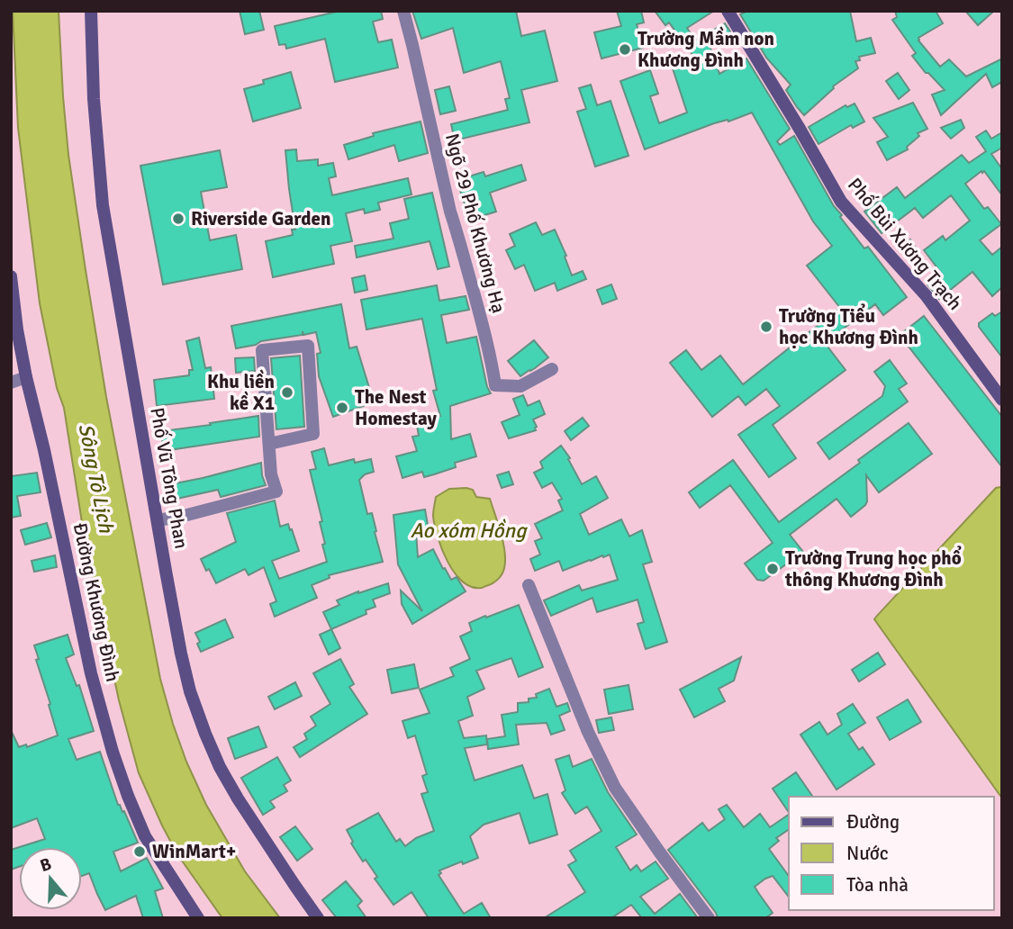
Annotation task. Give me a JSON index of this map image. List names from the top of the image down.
{
  "streets": {
    "main road": ["Phố Bùi Xương Trạch", "Phố Vũ Tông Phan", "Đường Khương Đình"],
    "street": ["Ngõ 29 Phố Khương Hạ"]
  },
  "water": ["Sông Tô Lịch", "Ao xóm Hồng"],
  "places": [
    "Trường Mầm non Khương Đình",
    "Riverside Garden",
    "Trường Tiểu học Khương Đình",
    "Khu liền kề X1",
    "The Nest Homestay",
    "Trường Trung học phổ thông Khương Đình",
    "WinMart+"
  ],
  "legend": ["Đường", "Nước", "Tòa nhà"],
  "north": "top"
}
